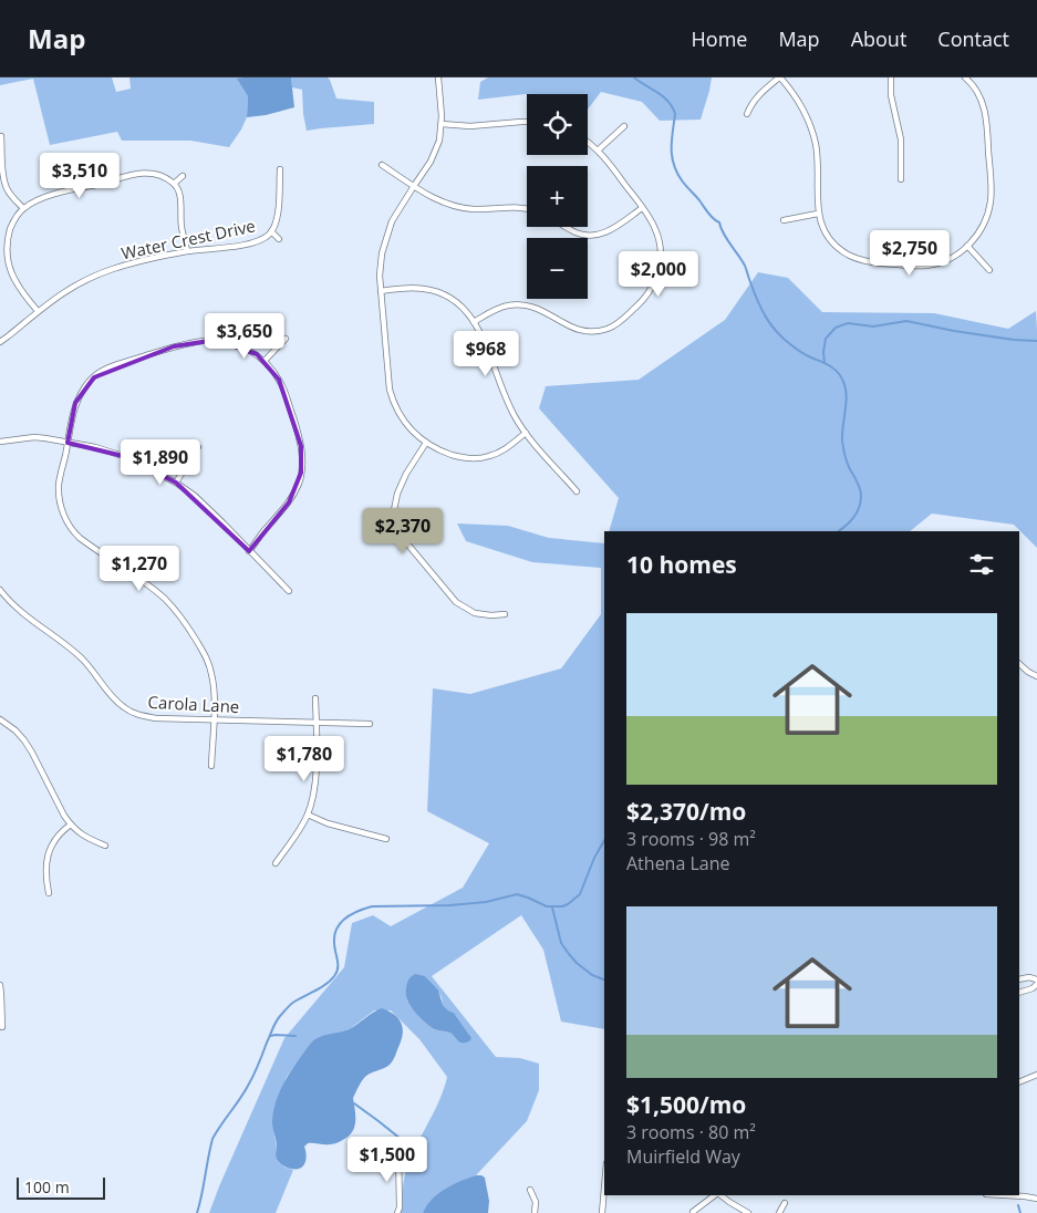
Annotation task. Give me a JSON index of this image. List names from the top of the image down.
{
  "streets": {
    "street": ["Water Crest Drive", "Carola Lane"]
  },
  "scale_bar": "100 m",
  "page": {
    "header": "Map",
    "nav": [
      "Home",
      "Map",
      "About",
      "Contact"
    ],
    "map_buttons": ["+", "−"],
    "price": [
      "$3,510",
      "$2,750",
      "$2,000",
      "$3,650",
      "$968",
      "$1,890",
      "$2,370",
      "$1,270",
      "$1,780",
      "$1,500"
    ],
    "heading": "10 homes",
    "list": [
      {
        "name": "$2,370/mo",
        "note": "3 rooms · 98 m² · Athena Lane"
      },
      {
        "name": "$1,500/mo",
        "note": "3 rooms · 80 m² · Muirfield Way"
      }
    ],
    "scale": "100 m"
  }
}
